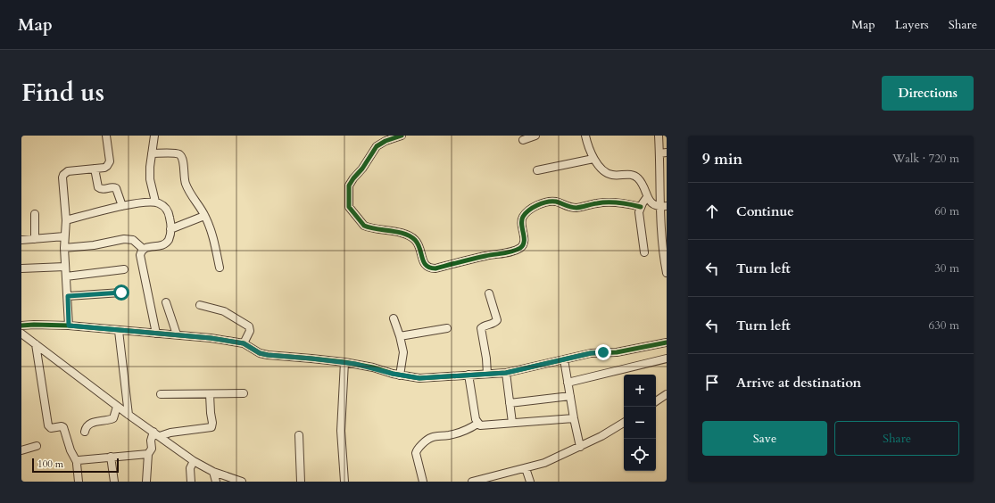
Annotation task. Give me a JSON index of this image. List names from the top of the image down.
{
  "scale_bar": "100 m",
  "page": {
    "header": "Map",
    "nav": ["Map", "Layers", "Share"],
    "title": "Find us",
    "buttons": [
      "Directions",
      ["Save", "Share"]
    ],
    "heading": ["9 min", "Walk · 720 m"],
    "list": [
      ["Continue", "60 m"],
      ["Turn left", "30 m"],
      ["Turn left", "630 m"],
      "Arrive at destination"
    ],
    "map_buttons": ["+", "−"],
    "scale": "100 m"
  }
}
